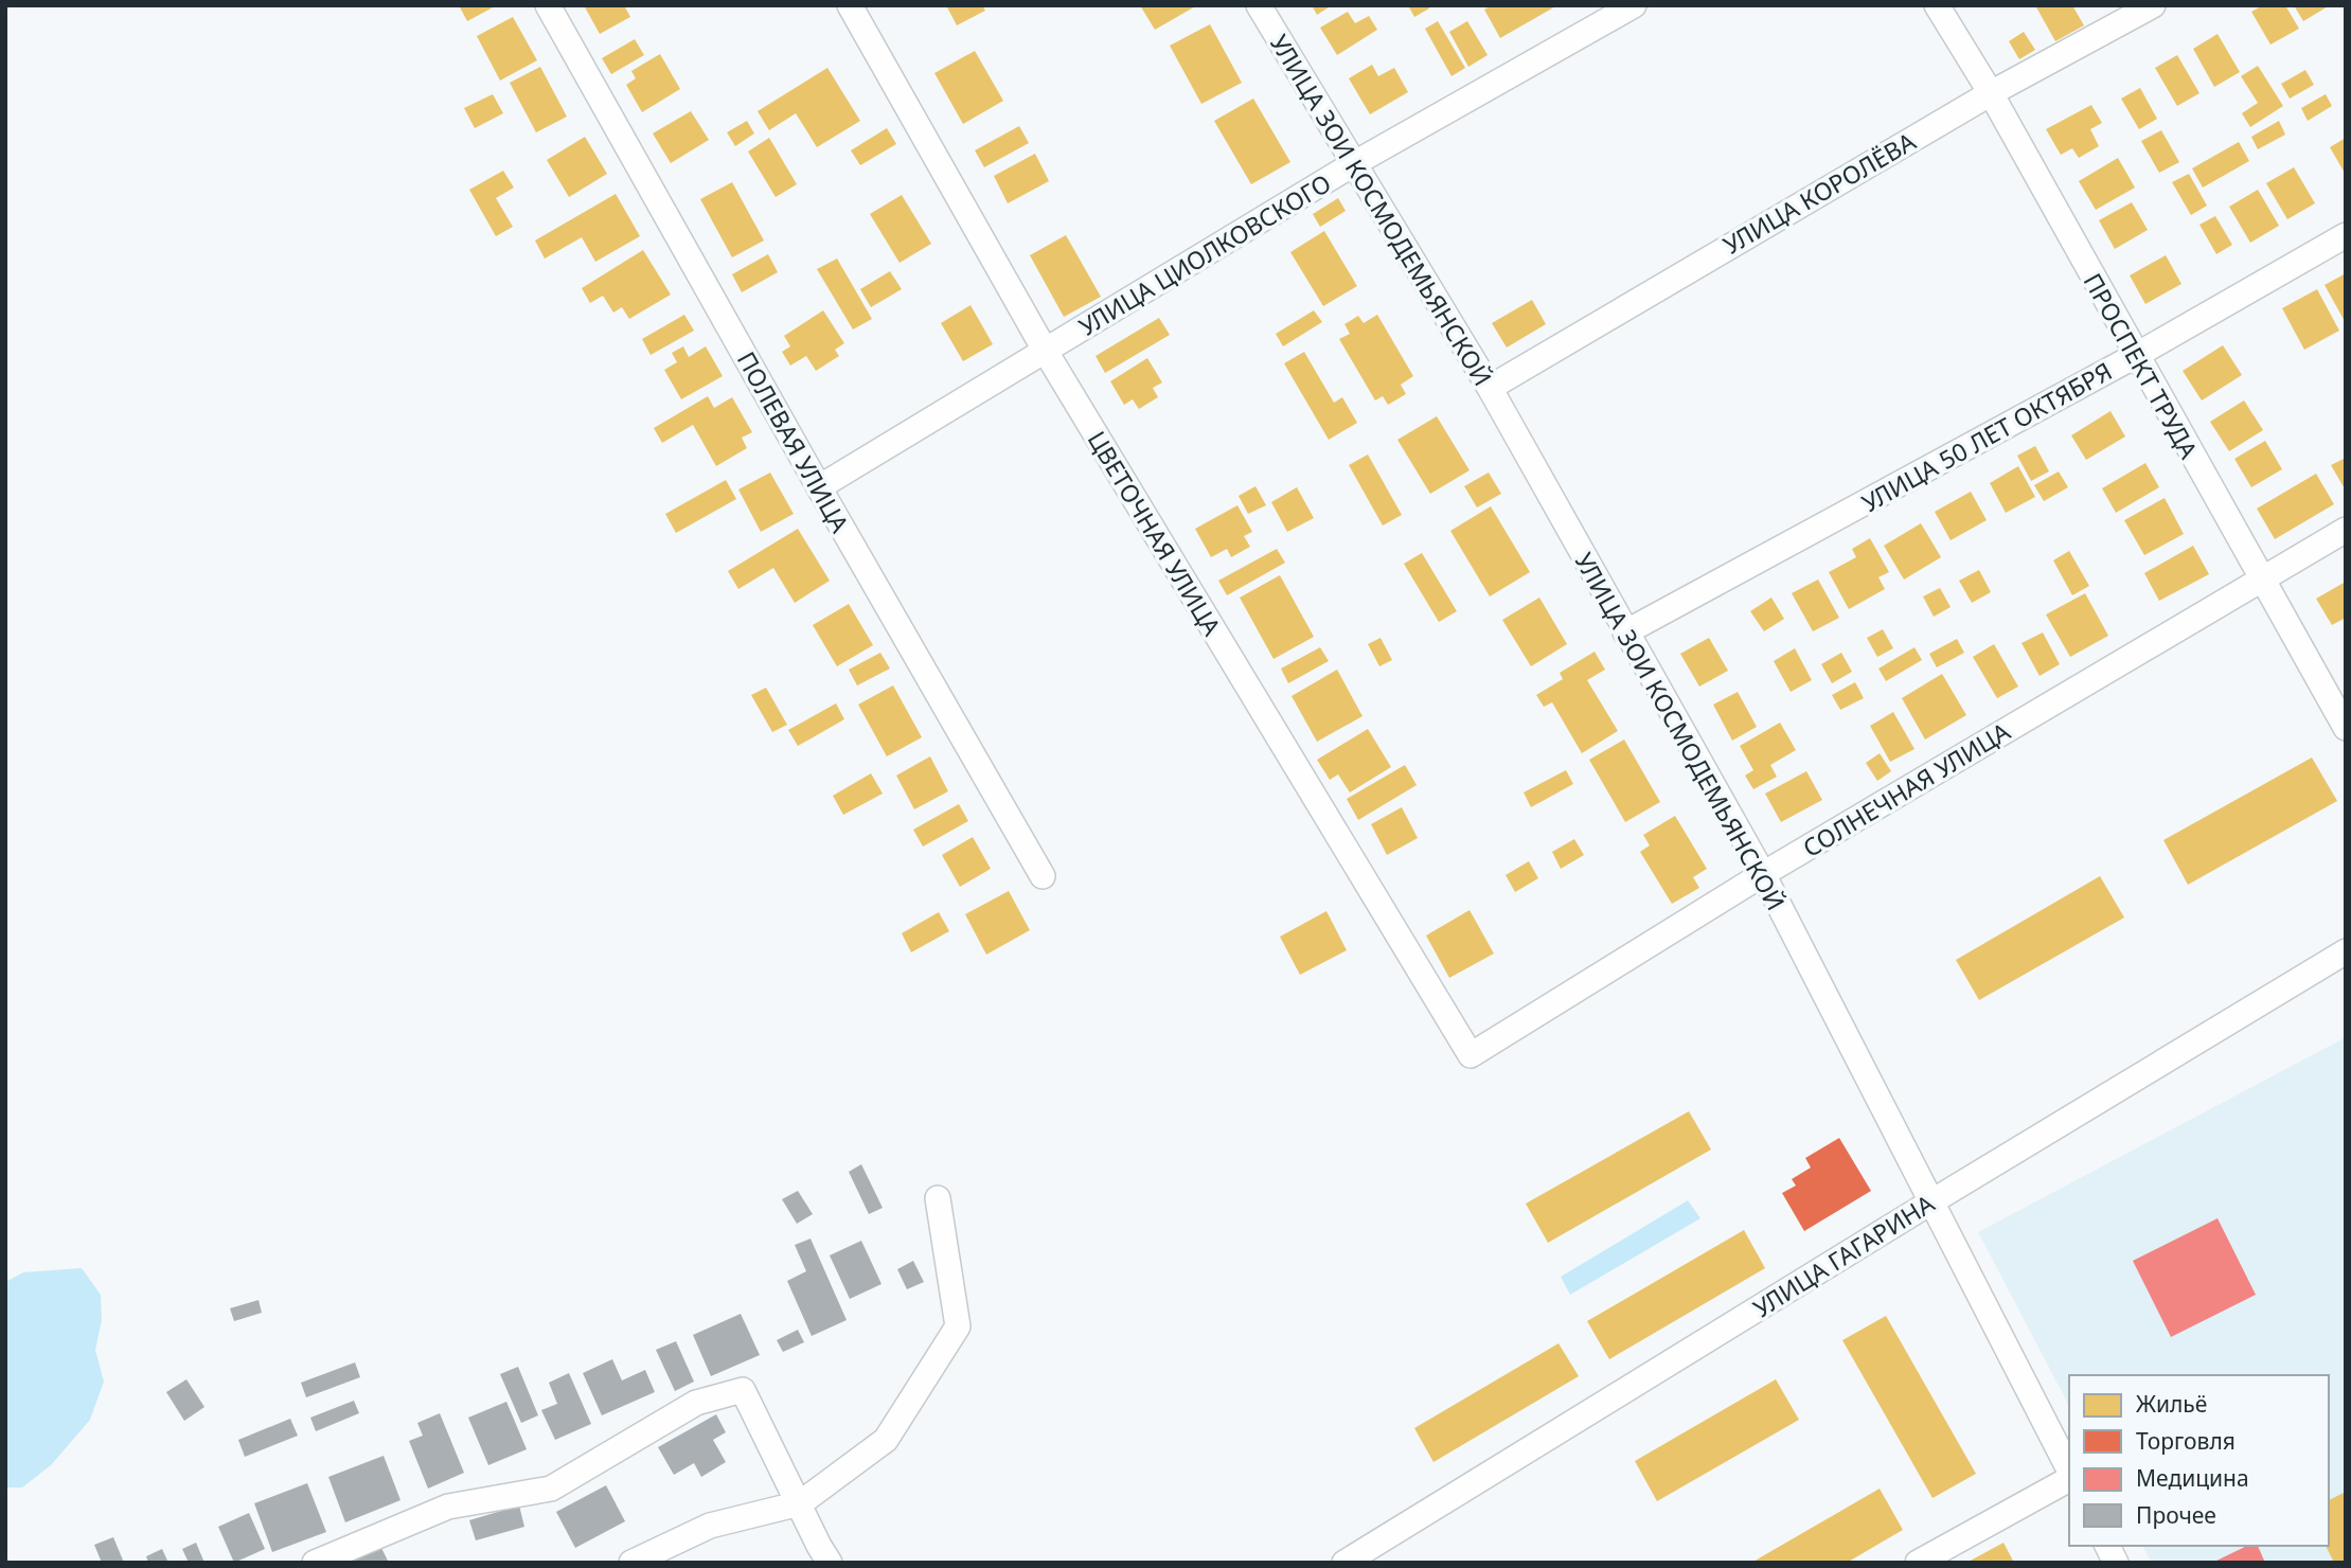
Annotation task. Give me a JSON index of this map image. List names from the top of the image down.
{
  "streets": {
    "street": [
      "УЛИЦА КОРОЛЁВА",
      "УЛИЦА ЗОИ КОСМОДЕМЬЯНСКОЙ",
      "УЛИЦА ЦИОЛКОВСКОГО",
      "ПРОСПЕКТ ТРУДА",
      "УЛИЦА 50 ЛЕТ ОКТЯБРЯ",
      "ПОЛЕВАЯ УЛИЦА",
      "ЦВЕТОЧНАЯ УЛИЦА",
      "СОЛНЕЧНАЯ УЛИЦА",
      "УЛИЦА ГАГАРИНА"
    ]
  },
  "crossings": [
    ["УЛИЦА КОРОЛЁВА", "УЛИЦА ЗОИ КОСМОДЕМЬЯНСКОЙ"],
    ["УЛИЦА КОРОЛЁВА", "ПРОСПЕКТ ТРУДА"],
    ["УЛИЦА ЗОИ КОСМОДЕМЬЯНСКОЙ", "УЛИЦА ЦИОЛКОВСКОГО"],
    ["УЛИЦА ЗОИ КОСМОДЕМЬЯНСКОЙ", "УЛИЦА 50 ЛЕТ ОКТЯБРЯ"],
    ["УЛИЦА ЗОИ КОСМОДЕМЬЯНСКОЙ", "СОЛНЕЧНАЯ УЛИЦА"],
    ["УЛИЦА ЗОИ КОСМОДЕМЬЯНСКОЙ", "УЛИЦА ГАГАРИНА"],
    ["УЛИЦА ЦИОЛКОВСКОГО", "ПОЛЕВАЯ УЛИЦА"],
    ["УЛИЦА ЦИОЛКОВСКОГО", "ЦВЕТОЧНАЯ УЛИЦА"],
    ["ПРОСПЕКТ ТРУДА", "УЛИЦА 50 ЛЕТ ОКТЯБРЯ"],
    ["ПРОСПЕКТ ТРУДА", "СОЛНЕЧНАЯ УЛИЦА"],
    ["ЦВЕТОЧНАЯ УЛИЦА", "СОЛНЕЧНАЯ УЛИЦА"]
  ],
  "legend": [
    "Жильё",
    "Торговля",
    "Медицина",
    "Прочее"
  ]
}
